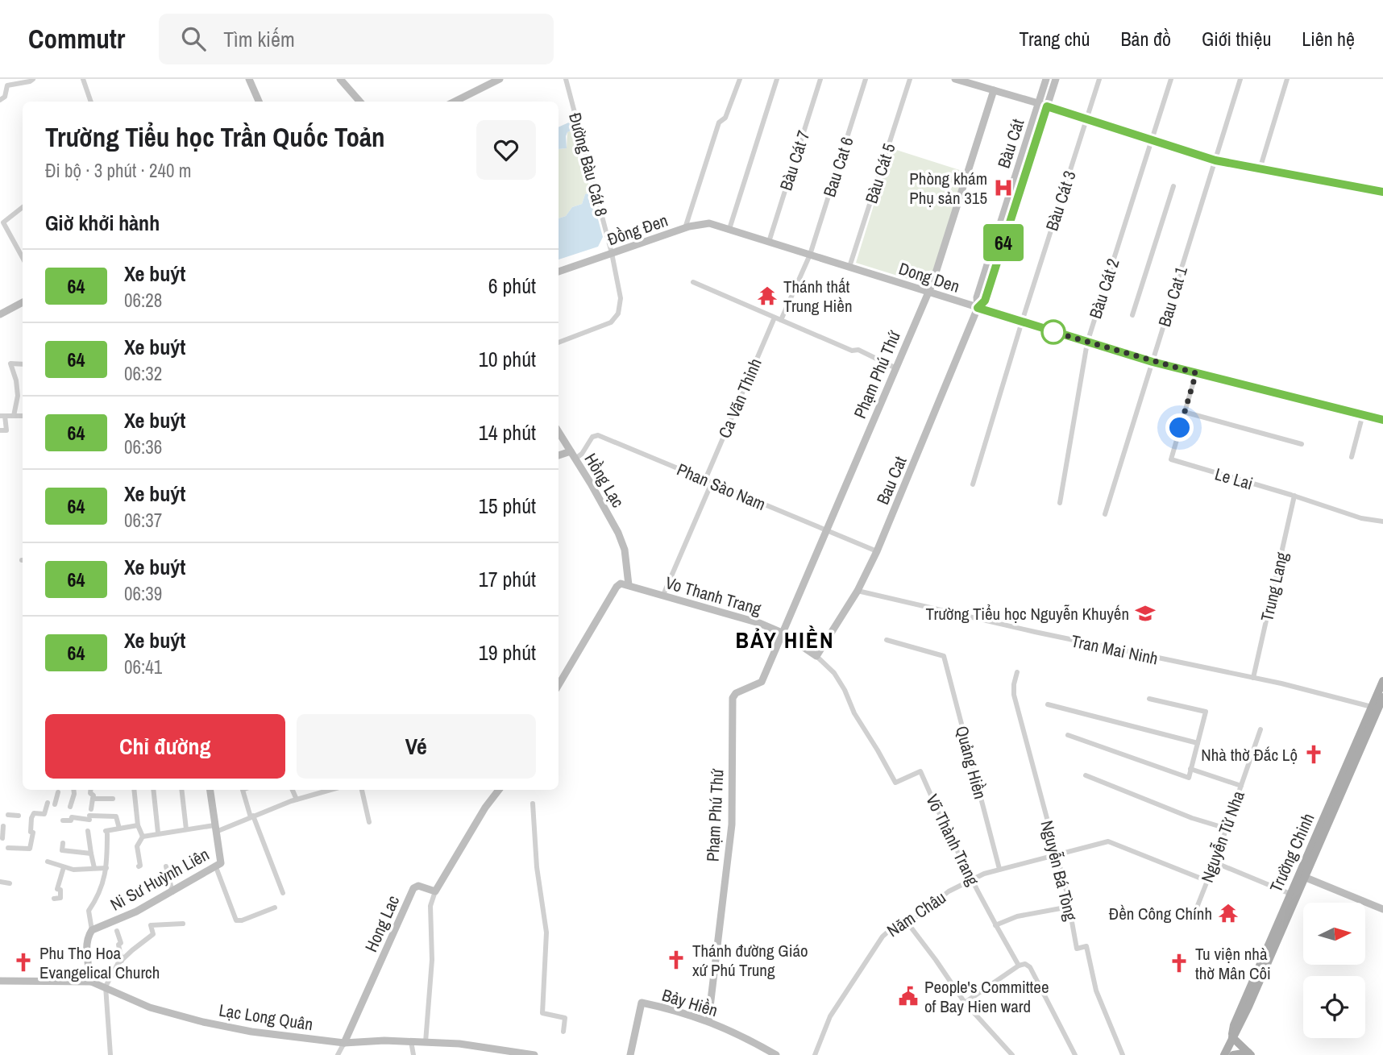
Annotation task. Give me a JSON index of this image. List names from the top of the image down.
{
  "streets": {
    "main road": ["Trường Chinh"],
    "street": [
      "Bàu Cát",
      "Bàu Cát 7",
      "Đường Bàu Cát 8",
      "Bau Cat 6",
      "Bàu Cát 5",
      "Bàu Cát 3",
      "Đồng Đen",
      "Dong Den",
      "Bàu Cát 2",
      "Bau Cat 1",
      "Phạm Phú Thứ",
      "Ca Văn Thỉnh",
      "Le Lai",
      "Hồng Lạc",
      "Bau Cat",
      "Phan Sào Nam",
      "Trung Lang",
      "Vo Thanh Trang",
      "Tran Mai Ninh",
      "Quảng Hiền",
      "Nguyễn Tử Nha",
      "Võ Thành Trang",
      "Nguyễn Bá Tòng",
      "Ni Sư Huỳnh Liên",
      "Năm Châu",
      "Hong Lac",
      "Bảy Hiền",
      "Lạc Long Quân"
    ]
  },
  "crossings": [
    ["Bàu Cát", "Dong Den"],
    ["Bàu Cát", "Bau Cat"],
    ["Bàu Cát 7", "Dong Den"],
    ["Đường Bàu Cát 8", "Đồng Đen"],
    ["Bau Cat 6", "Dong Den"],
    ["Bàu Cát 5", "Dong Den"],
    ["Bàu Cát 3", "Dong Den"],
    ["Đồng Đen", "Dong Den"],
    ["Dong Den", "Bàu Cát 2"],
    ["Dong Den", "Bau Cat 1"],
    ["Dong Den", "Phạm Phú Thứ"],
    ["Dong Den", "Le Lai"],
    ["Dong Den", "Bau Cat"],
    ["Phạm Phú Thứ", "Phan Sào Nam"],
    ["Phạm Phú Thứ", "Vo Thanh Trang"],
    ["Phạm Phú Thứ", "Bảy Hiền"],
    ["Ca Văn Thỉnh", "Phan Sào Nam"],
    ["Le Lai", "Trung Lang"],
    ["Hồng Lạc", "Phan Sào Nam"],
    ["Bau Cat", "Phan Sào Nam"],
    ["Bau Cat", "Vo Thanh Trang"],
    ["Bau Cat", "Tran Mai Ninh"],
    ["Bau Cat", "Võ Thành Trang"],
    ["Trung Lang", "Tran Mai Ninh"],
    ["Vo Thanh Trang", "Võ Thành Trang"],
    ["Tran Mai Ninh", "Trường Chinh"],
    ["Quảng Hiền", "Năm Châu"],
    ["Nguyễn Tử Nha", "Năm Châu"],
    ["Võ Thành Trang", "Năm Châu"],
    ["Nguyễn Bá Tòng", "Năm Châu"],
    ["Hong Lac", "Lạc Long Quân"]
  ],
  "districts": ["BẢY HIỀN"],
  "places": {
    "hospital": ["Phòng khám Phụ sản 315"],
    "temple": ["Thánh thất Trung Hiền", "Đền Công Chính"],
    "school or university": ["Trường Tiểu học Nguyễn Khuyến"],
    "church": [
      "Nhà thờ Đắc Lộ",
      "Thánh đường Giáo xứ Phú Trung",
      "Phu Tho Hoa Evangelical Church",
      "Tu viện nhà thờ Mân Côi"
    ],
    "public building": ["People's Committee of Bay Hien ward"]
  },
  "lines": ["bus line 64"],
  "north": "right",
  "page": {
    "header": "Commutr",
    "search": "Tìm kiếm",
    "nav": [
      "Trang chủ",
      "Bản đồ",
      "Giới thiệu",
      "Liên hệ"
    ],
    "on_map": "64",
    "heading": [
      ["Trường Tiểu học Trần Quốc Toản", "Đi bộ · 3 phút · 240 m"],
      "Giờ khởi hành"
    ],
    "list": [
      {
        "mark": "64",
        "name": "Xe buýt",
        "note": "06:28",
        "value": "6 phút"
      },
      {
        "mark": "64",
        "name": "Xe buýt",
        "note": "06:32",
        "value": "10 phút"
      },
      {
        "mark": "64",
        "name": "Xe buýt",
        "note": "06:36",
        "value": "14 phút"
      },
      {
        "mark": "64",
        "name": "Xe buýt",
        "note": "06:37",
        "value": "15 phút"
      },
      {
        "mark": "64",
        "name": "Xe buýt",
        "note": "06:39",
        "value": "17 phút"
      },
      {
        "mark": "64",
        "name": "Xe buýt",
        "note": "06:41",
        "value": "19 phút"
      }
    ],
    "buttons": ["Chỉ đường", "Vé"]
  }
}
